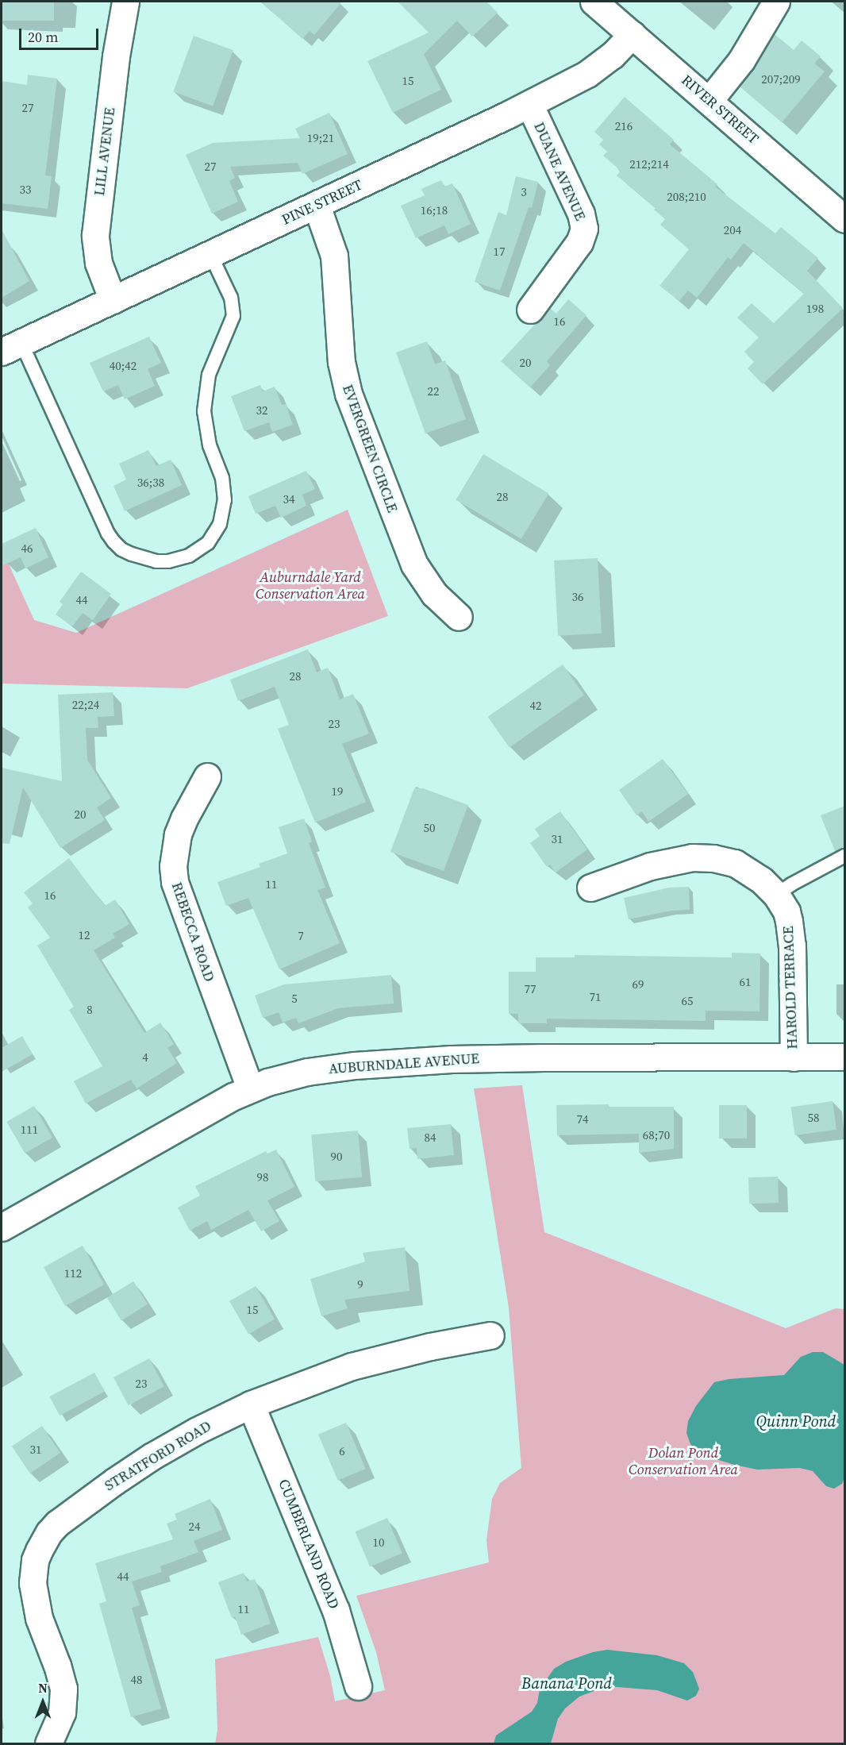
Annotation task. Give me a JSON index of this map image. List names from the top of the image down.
{
  "streets": {
    "street": [
      "RIVER STREET",
      "LILL AVENUE",
      "DUANE AVENUE",
      "PINE STREET",
      "EVERGREEN CIRCLE",
      "REBECCA ROAD",
      "HAROLD TERRACE",
      "AUBURNDALE AVENUE",
      "STRATFORD ROAD",
      "CUMBERLAND ROAD"
    ]
  },
  "crossings": [
    ["RIVER STREET", "PINE STREET"],
    ["LILL AVENUE", "PINE STREET"],
    ["DUANE AVENUE", "PINE STREET"],
    ["PINE STREET", "EVERGREEN CIRCLE"],
    ["REBECCA ROAD", "AUBURNDALE AVENUE"],
    ["HAROLD TERRACE", "AUBURNDALE AVENUE"],
    ["STRATFORD ROAD", "CUMBERLAND ROAD"]
  ],
  "water": ["Quinn Pond", "Banana Pond"],
  "parks": ["Auburndale Yard Conservation Area", "Dolan Pond Conservation Area"],
  "house_numbers": [
    "207;209",
    "15",
    "27",
    "216",
    "19;21",
    "212;214",
    "27",
    "33",
    "3",
    "208;210",
    "16;18",
    "204",
    "17",
    "198",
    "16",
    "20",
    "40;42",
    "22",
    "32",
    "36;38",
    "28",
    "34",
    "46",
    "36",
    "44",
    "28",
    "22;24",
    "42",
    "23",
    "19",
    "20",
    "50",
    "31",
    "11",
    "16",
    "12",
    "7",
    "61",
    "69",
    "77",
    "71",
    "5",
    "65",
    "8",
    "4",
    "58",
    "74",
    "111",
    "68;70",
    "84",
    "90",
    "98",
    "112",
    "9",
    "15",
    "23",
    "31",
    "6",
    "24",
    "10",
    "44",
    "11",
    "48"
  ],
  "scale_bar": "20 m",
  "north": "top"
}
